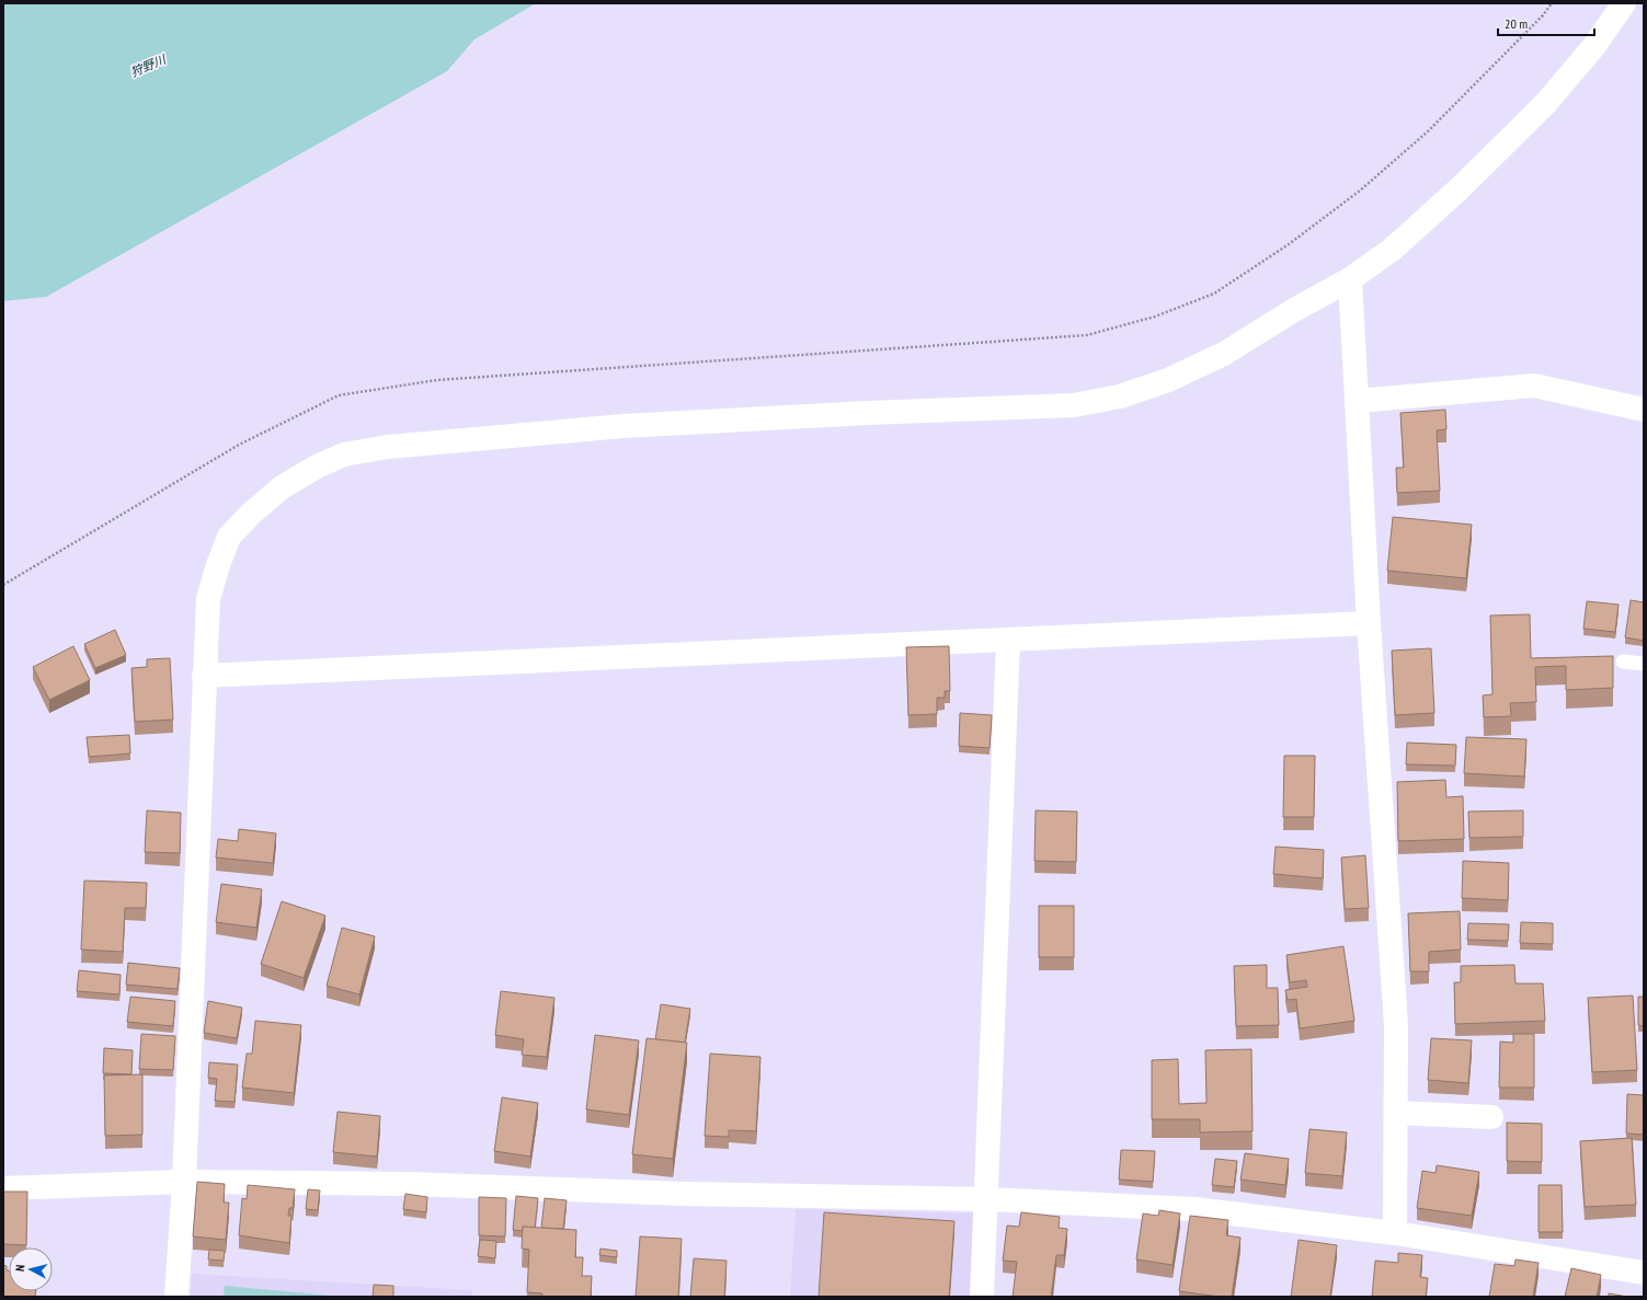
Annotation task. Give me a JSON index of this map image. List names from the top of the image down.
{
  "water": ["狩野川"],
  "scale_bar": "20 m",
  "north": "left"
}
